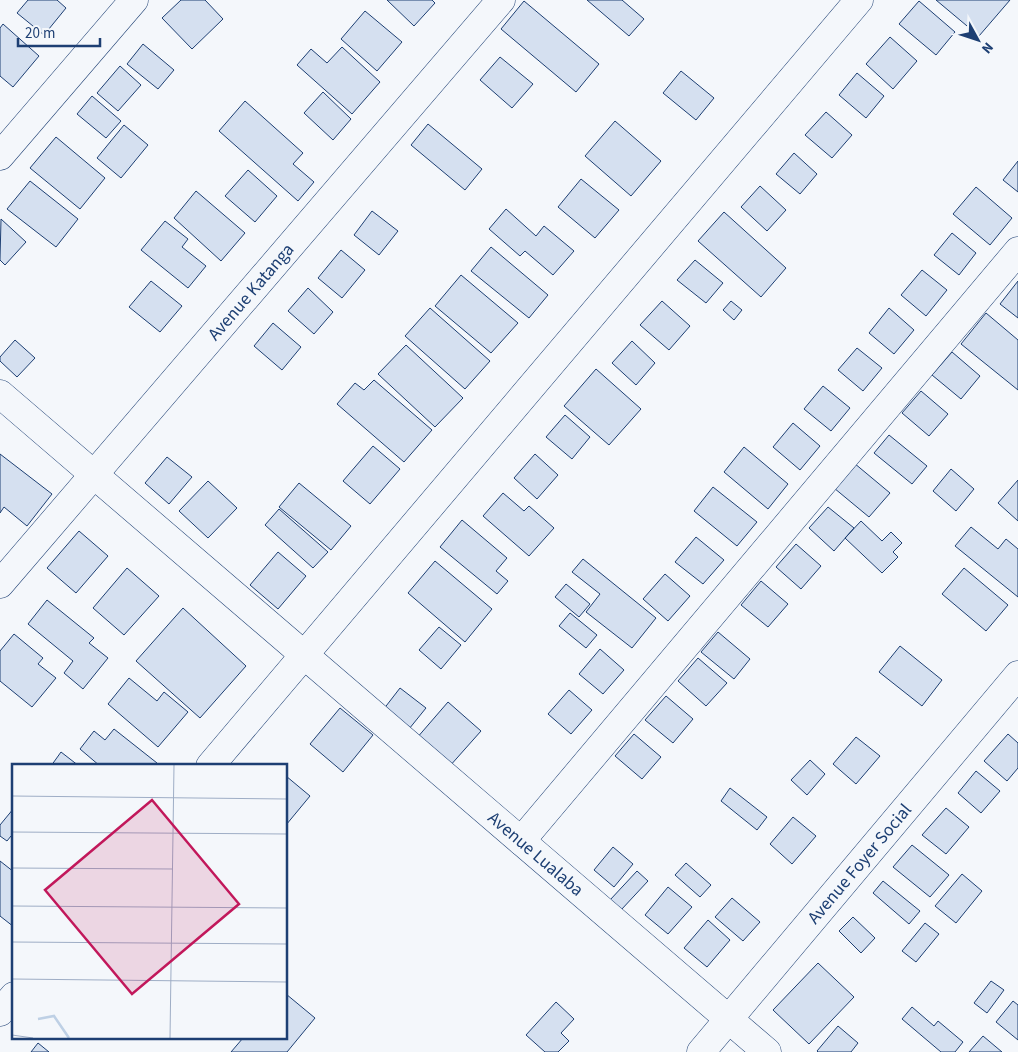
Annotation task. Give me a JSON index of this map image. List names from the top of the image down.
{
  "streets": {
    "street": ["Avenue Katanga", "Avenue Lualaba", "Avenue Foyer Social"]
  },
  "crossings": [
    ["Avenue Katanga", "Avenue Lualaba"],
    ["Avenue Lualaba", "Avenue Foyer Social"]
  ],
  "scale_bar": "20 m",
  "north": "bottom right"
}
